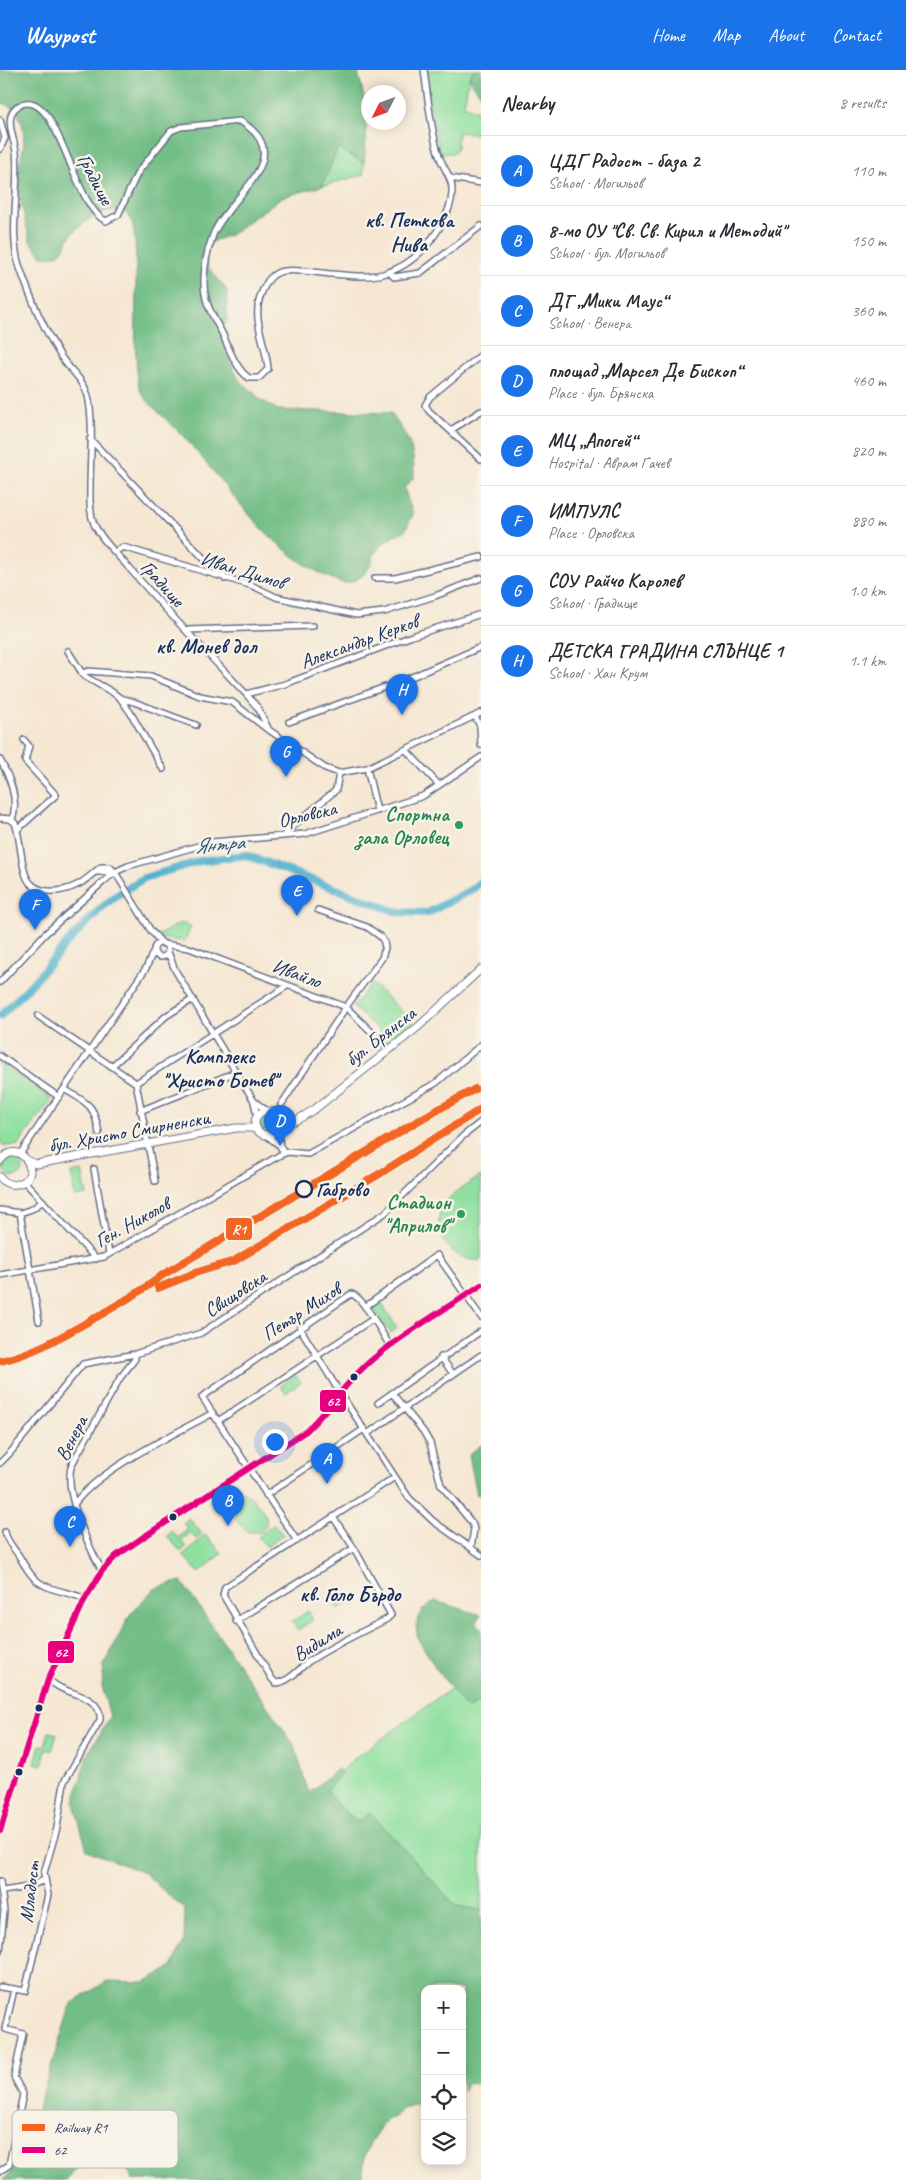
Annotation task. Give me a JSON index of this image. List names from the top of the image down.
{
  "streets": {
    "main road": ["бул. Брянска", "бул. Христо Смирненски"],
    "street": [
      "Градище",
      "Иван Димов",
      "Александър Керков",
      "Орловска",
      "Ивайло",
      "Ген. Николов",
      "Свищовска",
      "Петър Михов",
      "Венера",
      "Видима",
      "Младост"
    ]
  },
  "crossings": [
    ["Градище", "Иван Димов"],
    ["Градище", "Александър Керков"],
    ["Ивайло", "бул. Брянска"],
    ["бул. Брянска", "бул. Христо Смирненски"],
    ["Свищовска", "Венера"]
  ],
  "districts": [
    "кв. Петкова Нива",
    "кв. Монев дол",
    "Комплекс ''Христо Ботев''",
    "кв. Голо Бърдо"
  ],
  "water": ["Янтра"],
  "places": ["Спортна зала Орловец", "Габрово", "Стадион \"Априлов\""],
  "lines": ["rail line R1", "transit line 62"],
  "legend": ["Railway R1", "62"],
  "north": "bottom left",
  "page": {
    "header": "Waypost",
    "nav": [
      "Home",
      "Map",
      "About",
      "Contact"
    ],
    "heading": ["Nearby", "8 results"],
    "list": [
      {
        "mark": "A",
        "name": "ЦДГ Радост - база 2",
        "note": "School · Могильов",
        "value": "110 m"
      },
      {
        "mark": "B",
        "name": "8-мо ОУ \"Св. Св. Кирил и Методий\"",
        "note": "School · бул. Могильов",
        "value": "150 m"
      },
      {
        "mark": "C",
        "name": "ДГ „Мики Маус“",
        "note": "School · Венера",
        "value": "360 m"
      },
      {
        "mark": "D",
        "name": "площад „Марсел Де Бископ“",
        "note": "Place · бул. Брянска",
        "value": "460 m"
      },
      {
        "mark": "E",
        "name": "МЦ „Апогей“",
        "note": "Hospital · Аврам Гачев",
        "value": "820 m"
      },
      {
        "mark": "F",
        "name": "ИМПУЛС",
        "note": "Place · Орловска",
        "value": "880 m"
      },
      {
        "mark": "G",
        "name": "СОУ Райчо Каролев",
        "note": "School · Градище",
        "value": "1.0 km"
      },
      {
        "mark": "H",
        "name": "ДЕТСКА ГРАДИНА СЛЪНЦЕ 1",
        "note": "School · Хан Крум",
        "value": "1.1 km"
      }
    ],
    "pins": [
      "H",
      "G",
      "E",
      "F",
      "D",
      "A",
      "B",
      "C"
    ],
    "map_buttons": ["+", "−"]
  }
}
